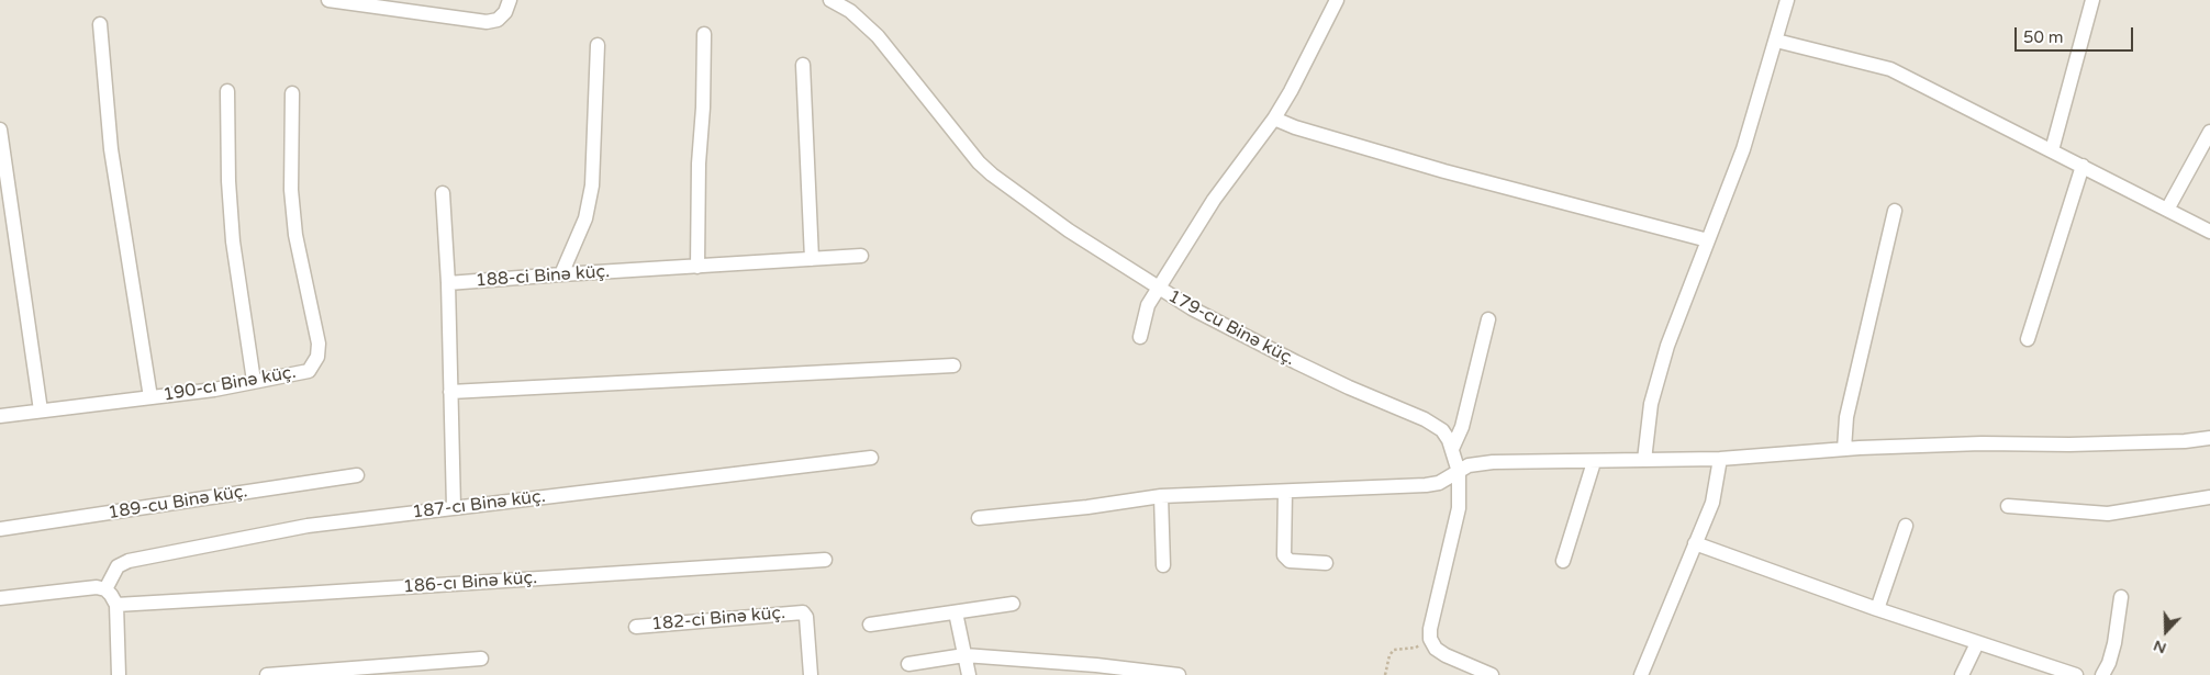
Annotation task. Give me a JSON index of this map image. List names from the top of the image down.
{
  "streets": {
    "street": [
      "188-ci Binə küç.",
      "179-cu Binə küç.",
      "190-cı Binə küç.",
      "189-cu Binə küç.",
      "187-cı Binə küç.",
      "186-cı Binə küç.",
      "182-ci Binə küç."
    ]
  },
  "scale_bar": "50 m",
  "north": "bottom"
}
